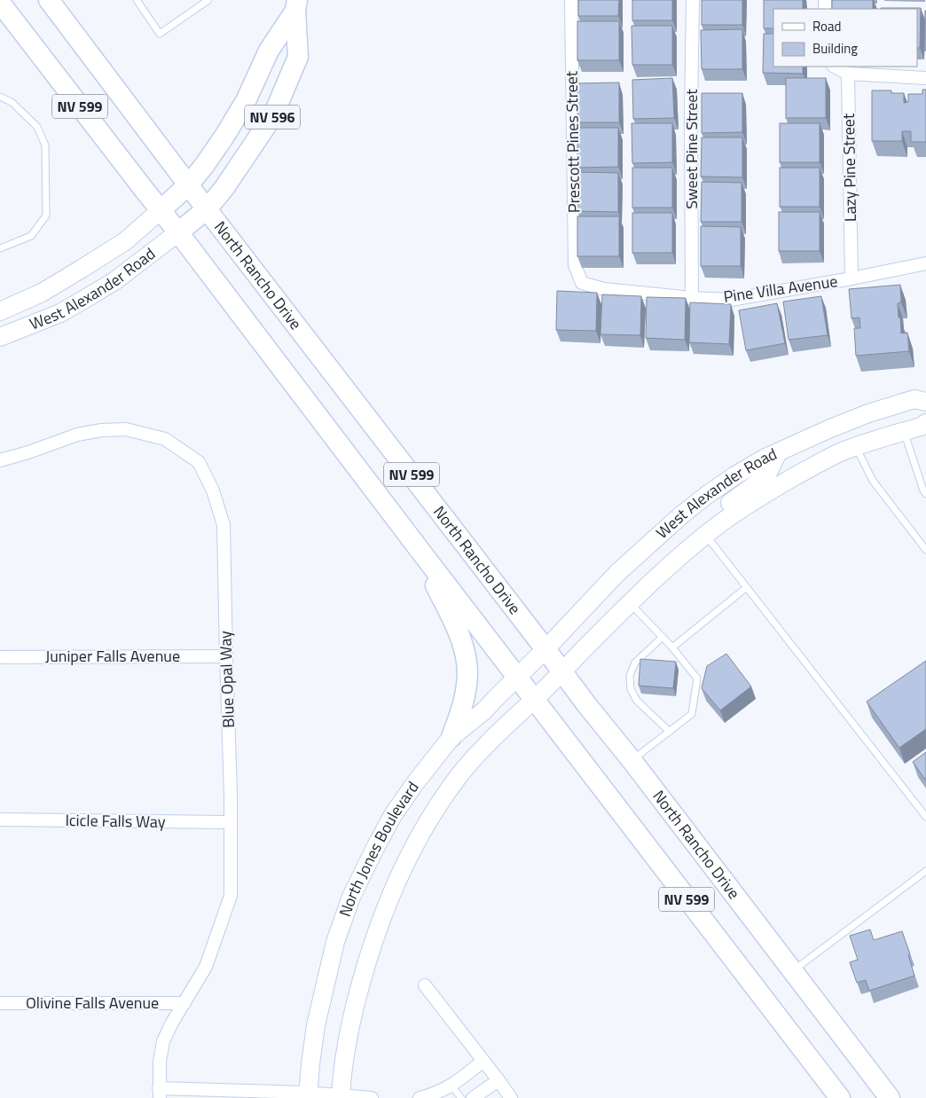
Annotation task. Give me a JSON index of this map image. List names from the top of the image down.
{
  "streets": {
    "main road": [
      "NV 599",
      "NV 596",
      "North Rancho Drive",
      "West Alexander Road",
      "North Jones Boulevard"
    ],
    "street": [
      "Prescott Pines Street",
      "Sweet Pine Street",
      "Lazy Pine Street",
      "Pine Villa Avenue",
      "Juniper Falls Avenue",
      "Blue Opal Way",
      "Icicle Falls Way",
      "Olivine Falls Avenue"
    ]
  },
  "crossings": [
    ["NV 599", "NV 596"],
    ["NV 599", "West Alexander Road"],
    ["NV 599", "North Jones Boulevard"],
    ["NV 596", "North Rancho Drive"],
    ["NV 596", "West Alexander Road"],
    ["Prescott Pines Street", "Pine Villa Avenue"],
    ["Sweet Pine Street", "Pine Villa Avenue"],
    ["Lazy Pine Street", "Pine Villa Avenue"],
    ["North Rancho Drive", "West Alexander Road"],
    ["North Rancho Drive", "North Jones Boulevard"],
    ["West Alexander Road", "North Jones Boulevard"],
    ["Juniper Falls Avenue", "Blue Opal Way"],
    ["Blue Opal Way", "Icicle Falls Way"],
    ["Blue Opal Way", "Olivine Falls Avenue"]
  ],
  "legend": ["Road", "Building"]
}
